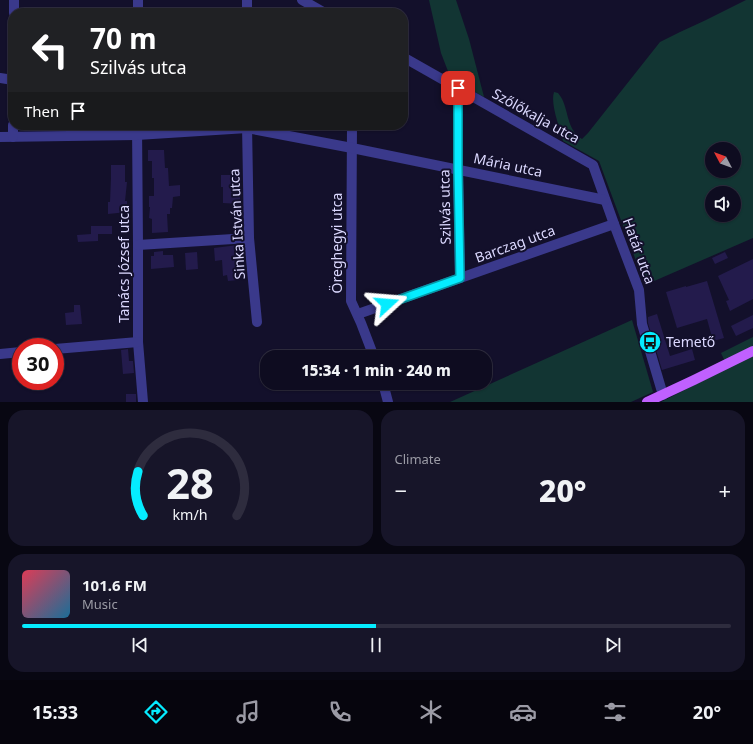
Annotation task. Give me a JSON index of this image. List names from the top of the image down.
{
  "streets": {
    "street": [
      "Szőlőkalja utca",
      "Mária utca",
      "Szilvás utca",
      "Sinka István utca",
      "Öreghegyi utca",
      "Barczag utca",
      "Határ utca",
      "Tanács József utca"
    ]
  },
  "crossings": [
    ["Szőlőkalja utca", "Szilvás utca"],
    ["Szőlőkalja utca", "Határ utca"],
    ["Mária utca", "Szilvás utca"],
    ["Mária utca", "Öreghegyi utca"],
    ["Mária utca", "Határ utca"],
    ["Mária utca", "Tanács József utca"],
    ["Szilvás utca", "Barczag utca"],
    ["Öreghegyi utca", "Barczag utca"],
    ["Barczag utca", "Határ utca"]
  ],
  "places": {
    "bus stop": ["Temető"]
  },
  "north": "top left",
  "page": {
    "turn": ["70 m", "Szilvás utca"],
    "then": "Then",
    "limit": "30",
    "trip": "15:34 · 1 min · 240 m",
    "tile": "Climate",
    "heat": ["−", "20°", "+"],
    "song": ["101.6 FM", "Music"],
    "tabs": ["15:33", "20°"],
    "gauge": ["28", "km/h"]
  }
}
